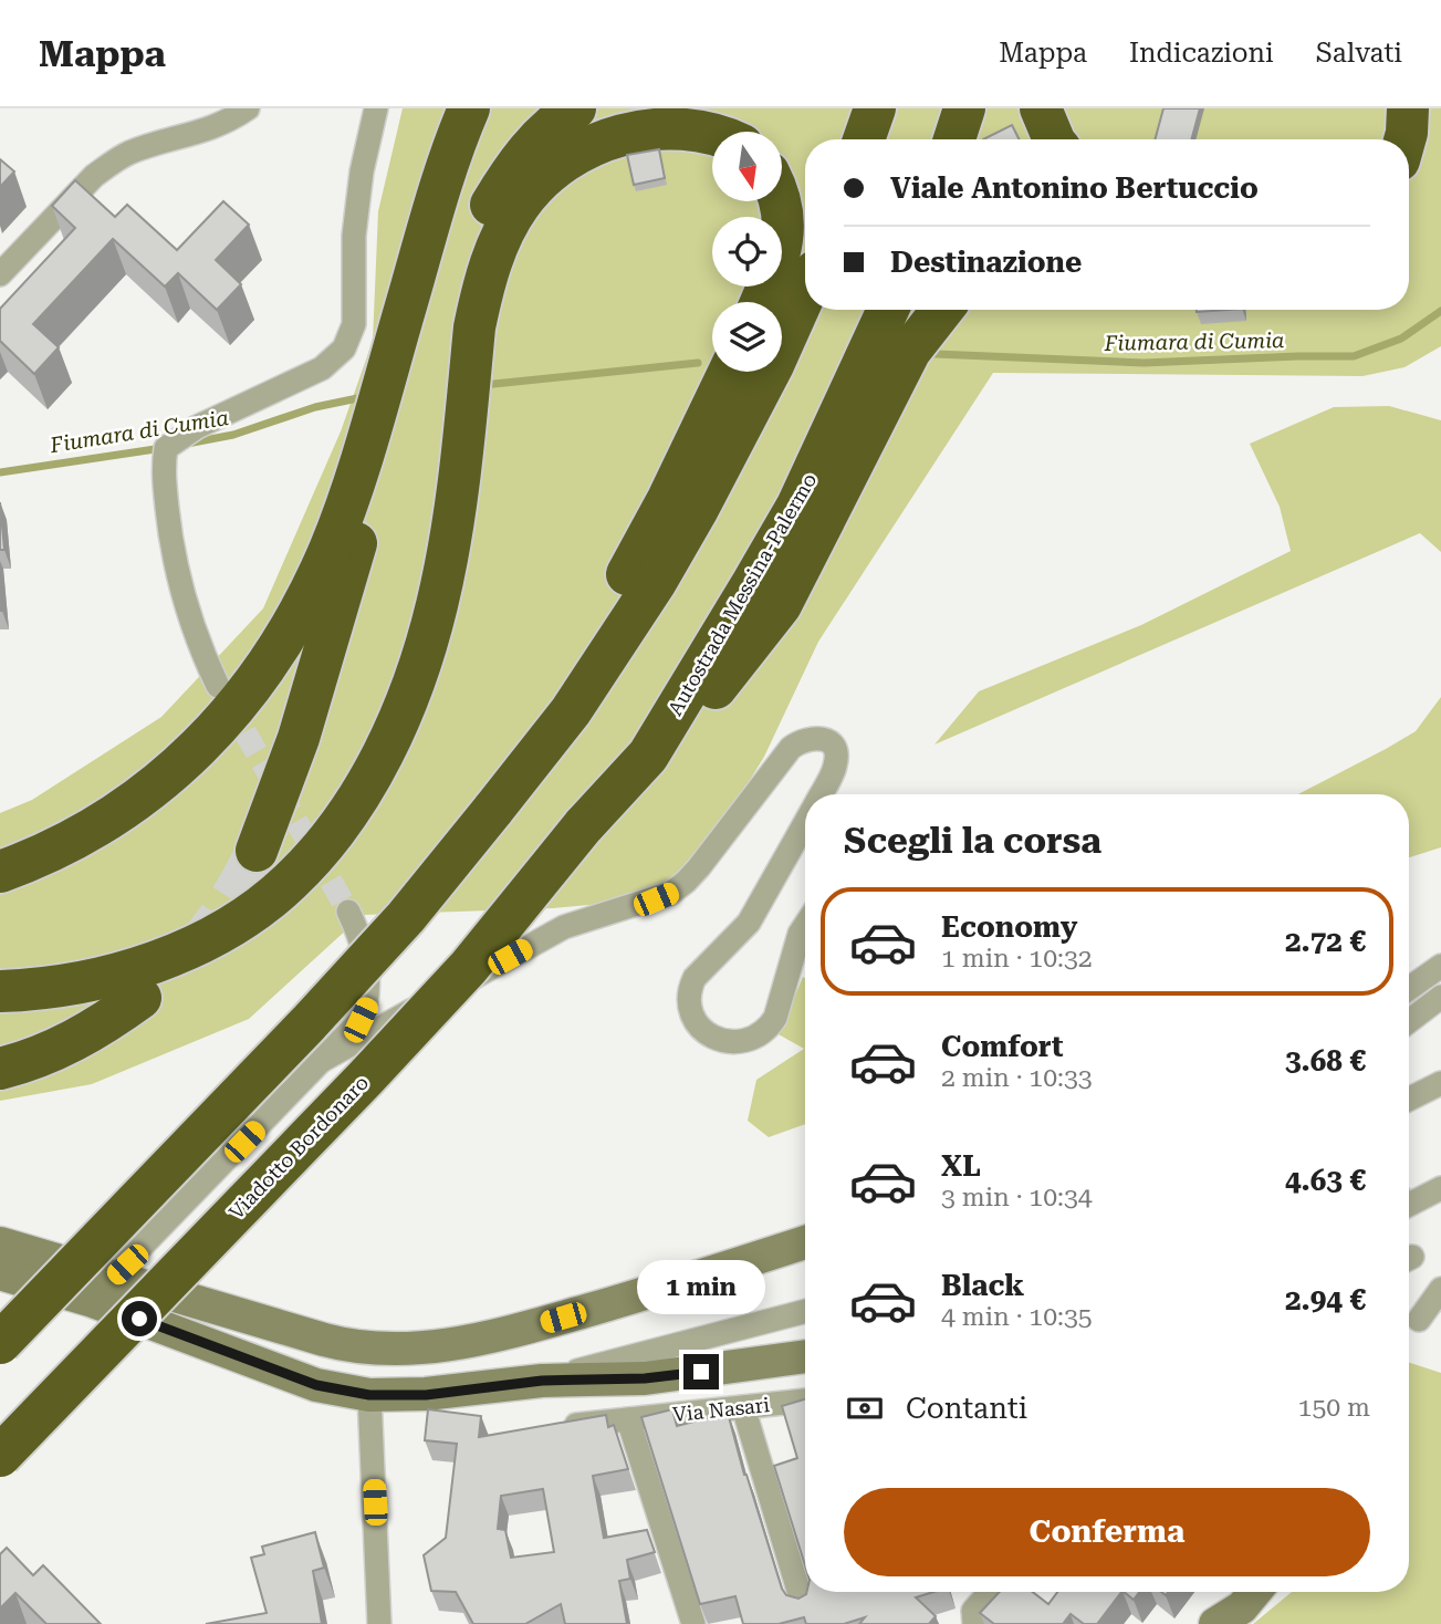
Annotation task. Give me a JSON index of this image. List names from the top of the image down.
{
  "streets": {
    "highway": ["Autostrada Messina-Palermo", "Viadotto Bordonaro"],
    "street": ["Via Nasari"]
  },
  "crossings": [
    ["Autostrada Messina-Palermo", "Viadotto Bordonaro"]
  ],
  "water": ["Fiumara di Cumia"],
  "north": "bottom",
  "page": {
    "header": "Mappa",
    "nav": ["Mappa", "Indicazioni", "Salvati"],
    "banner": ["Viale Antonino Bertuccio", "Destinazione"],
    "heading": "Scegli la corsa",
    "list": [
      {
        "name": "Economy",
        "note": "1 min · 10:32",
        "value": "2.72 €"
      },
      {
        "name": "Comfort",
        "note": "2 min · 10:33",
        "value": "3.68 €"
      },
      {
        "name": "XL",
        "note": "3 min · 10:34",
        "value": "4.63 €"
      },
      {
        "name": "Black",
        "note": "4 min · 10:35",
        "value": "2.94 €"
      }
    ],
    "bubble": "1 min",
    "pay": ["Contanti", "150 m"],
    "buttons": "Conferma"
  }
}
